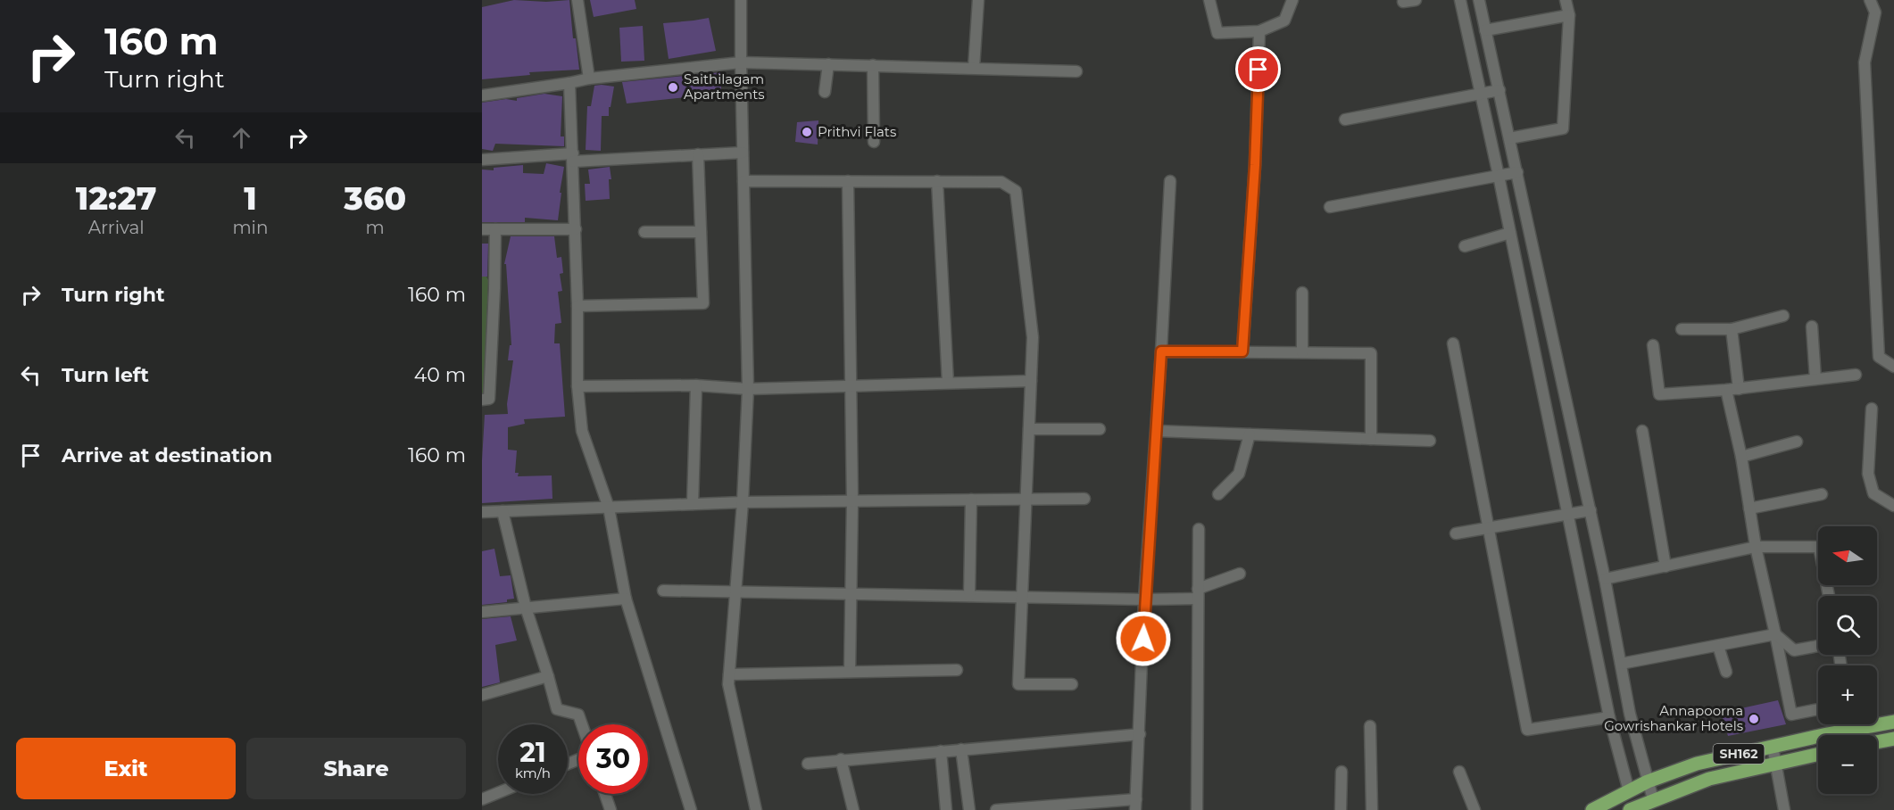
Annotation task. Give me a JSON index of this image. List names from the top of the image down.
{
  "streets": {
    "main road": ["SH162"]
  },
  "places": ["Saithilagam Apartments", "Prithvi Flats", "Annapoorna Gowrishankar Hotels"],
  "north": "left",
  "page": {
    "turn": ["160 m", "Turn right"],
    "eta": [
      "12:27",
      "Arrival",
      "1",
      "min",
      "360",
      "m"
    ],
    "list": [
      {
        "name": "Turn right",
        "value": "160 m"
      },
      {
        "name": "Turn left",
        "value": "40 m"
      },
      {
        "name": "Arrive at destination",
        "value": "160 m"
      }
    ],
    "map_buttons": ["+", "−"],
    "speed": "21 km/h",
    "limit": "30",
    "buttons": ["Exit", "Share"]
  }
}
